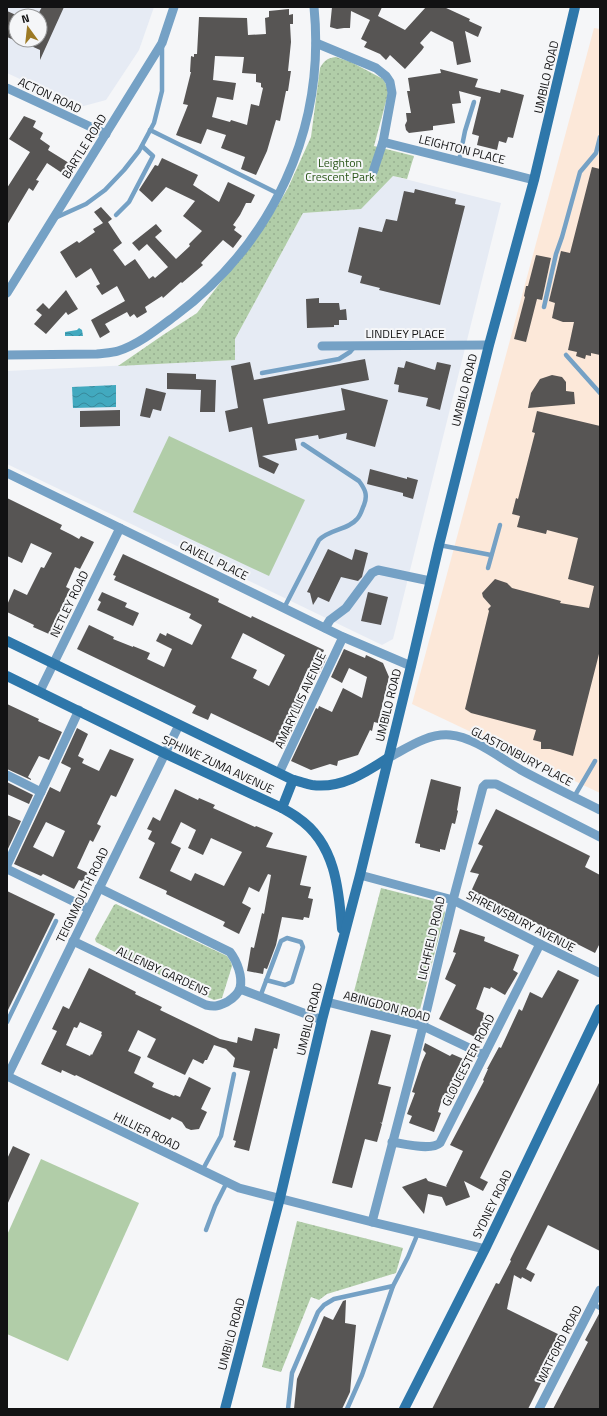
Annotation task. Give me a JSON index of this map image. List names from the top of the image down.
{
  "streets": {
    "main road": ["UMBILO ROAD", "SPHIWE ZUMA AVENUE", "SYDNEY ROAD"],
    "street": [
      "ACTON ROAD",
      "BARTLE ROAD",
      "LEIGHTON PLACE",
      "LINDLEY PLACE",
      "CAVELL PLACE",
      "NETLEY ROAD",
      "AMARYLLIS AVENUE",
      "GLASTONBURY PLACE",
      "TEIGNMOUTH ROAD",
      "SHREWSBURY AVENUE",
      "LICHFIELD ROAD",
      "ALLENBY GARDENS",
      "ABINGDON ROAD",
      "GLOUCESTER ROAD",
      "HILLIER ROAD",
      "WATFORD ROAD"
    ]
  },
  "crossings": [
    ["UMBILO ROAD", "LEIGHTON PLACE"],
    ["UMBILO ROAD", "LINDLEY PLACE"],
    ["UMBILO ROAD", "CAVELL PLACE"],
    ["UMBILO ROAD", "GLASTONBURY PLACE"],
    ["UMBILO ROAD", "SPHIWE ZUMA AVENUE"],
    ["UMBILO ROAD", "SHREWSBURY AVENUE"],
    ["UMBILO ROAD", "ABINGDON ROAD"],
    ["UMBILO ROAD", "HILLIER ROAD"],
    ["ACTON ROAD", "BARTLE ROAD"],
    ["CAVELL PLACE", "NETLEY ROAD"],
    ["CAVELL PLACE", "AMARYLLIS AVENUE"],
    ["NETLEY ROAD", "SPHIWE ZUMA AVENUE"],
    ["AMARYLLIS AVENUE", "SPHIWE ZUMA AVENUE"],
    ["GLASTONBURY PLACE", "SPHIWE ZUMA AVENUE"],
    ["SPHIWE ZUMA AVENUE", "TEIGNMOUTH ROAD"],
    ["TEIGNMOUTH ROAD", "ALLENBY GARDENS"],
    ["TEIGNMOUTH ROAD", "HILLIER ROAD"],
    ["SHREWSBURY AVENUE", "LICHFIELD ROAD"],
    ["SHREWSBURY AVENUE", "GLOUCESTER ROAD"],
    ["LICHFIELD ROAD", "ABINGDON ROAD"],
    ["LICHFIELD ROAD", "GLOUCESTER ROAD"],
    ["LICHFIELD ROAD", "HILLIER ROAD"],
    ["ABINGDON ROAD", "GLOUCESTER ROAD"],
    ["HILLIER ROAD", "SYDNEY ROAD"]
  ],
  "parks": ["Leighton Crescent Park"],
  "north": "top"
}
